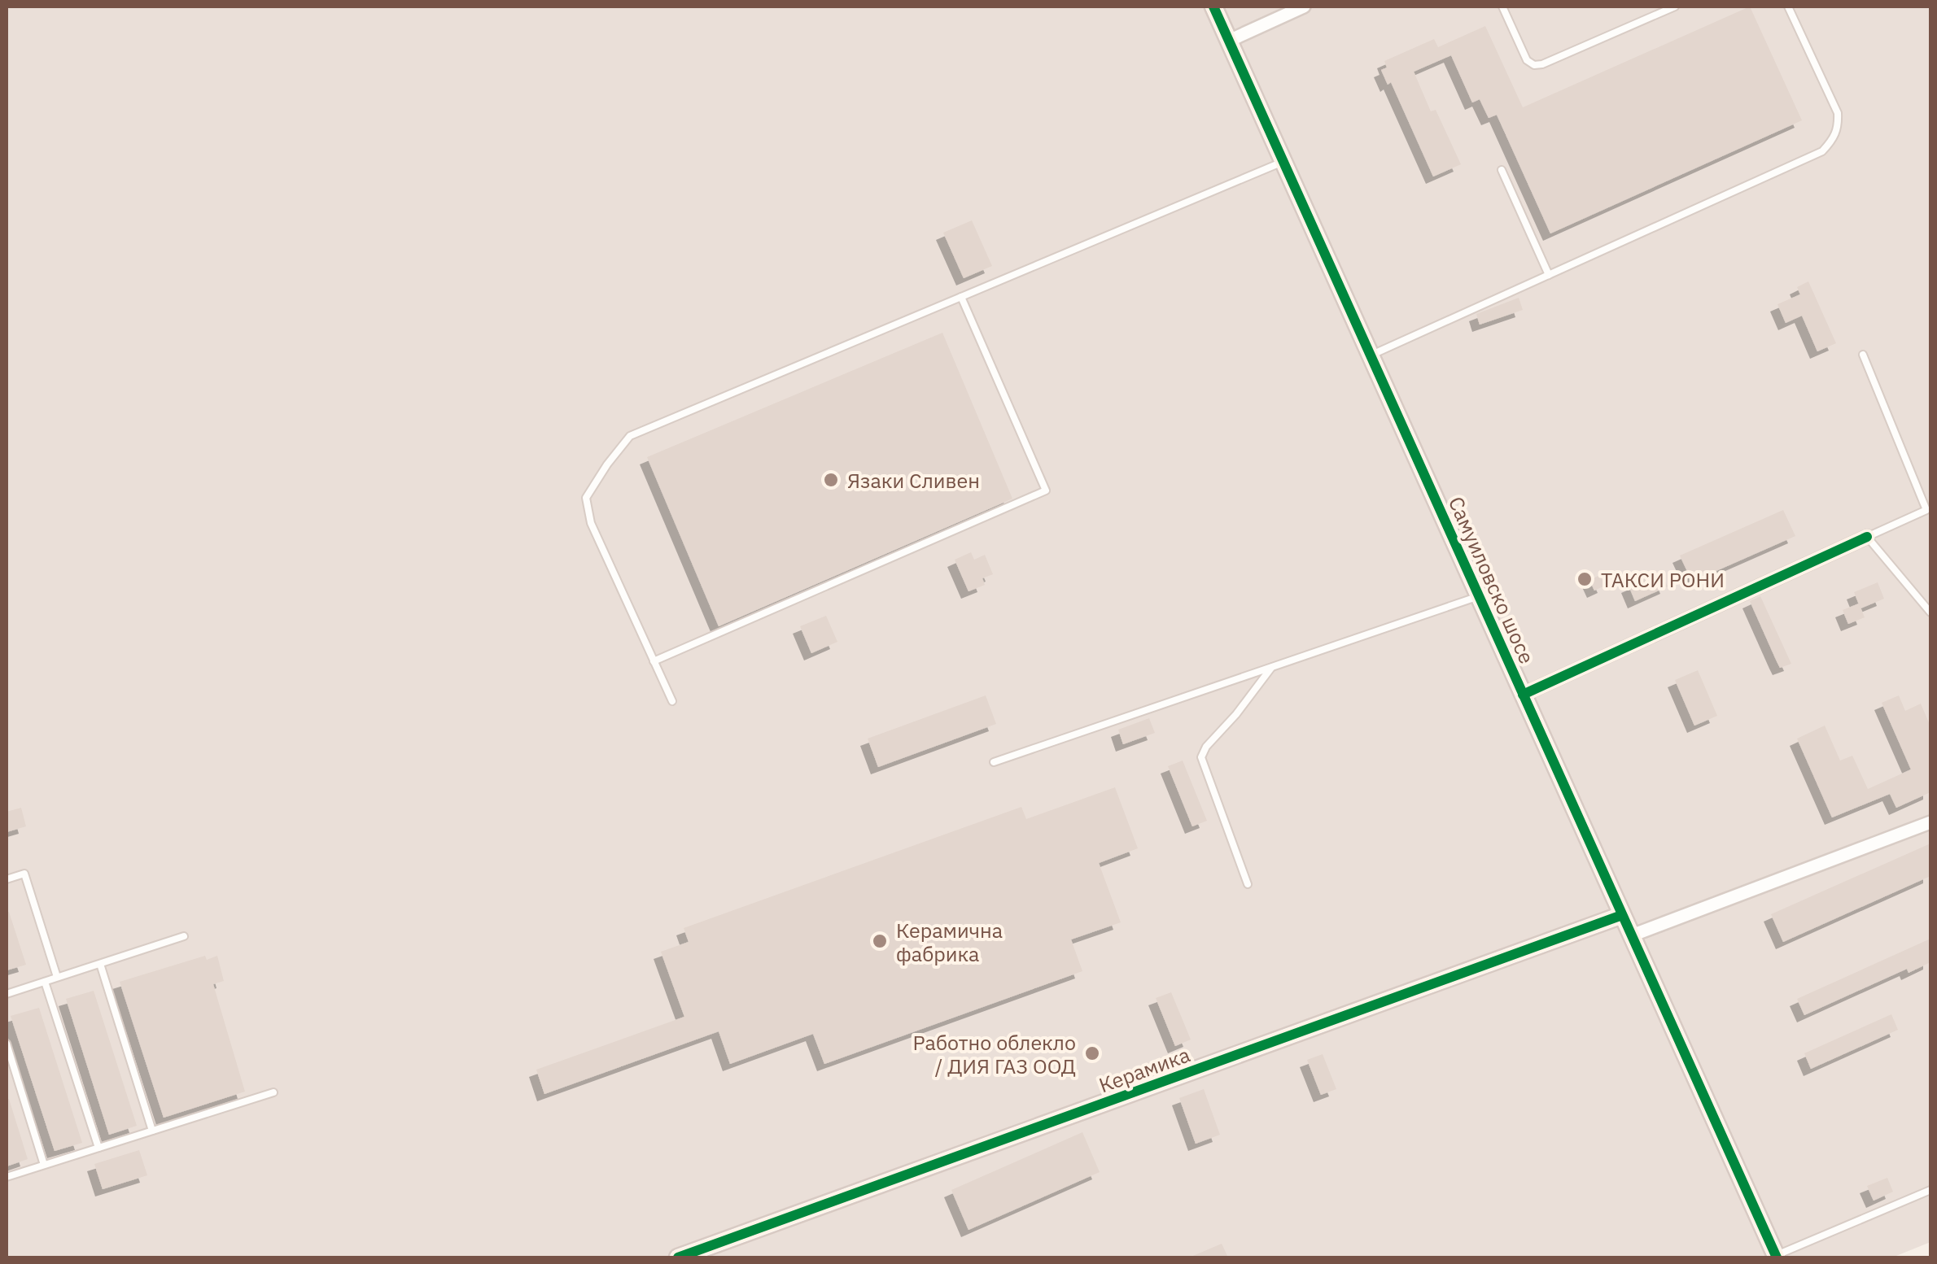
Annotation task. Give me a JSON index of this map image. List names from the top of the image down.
{
  "streets": {
    "street": ["Самуиловско шосе", "Керамика"]
  },
  "crossings": [
    ["Самуиловско шосе", "Керамика"]
  ],
  "places": [
    "Язаки Сливен",
    "ТАКСИ РОНИ",
    "Керамична фабрика",
    "Работно облекло / ДИЯ ГАЗ ООД"
  ]
}
